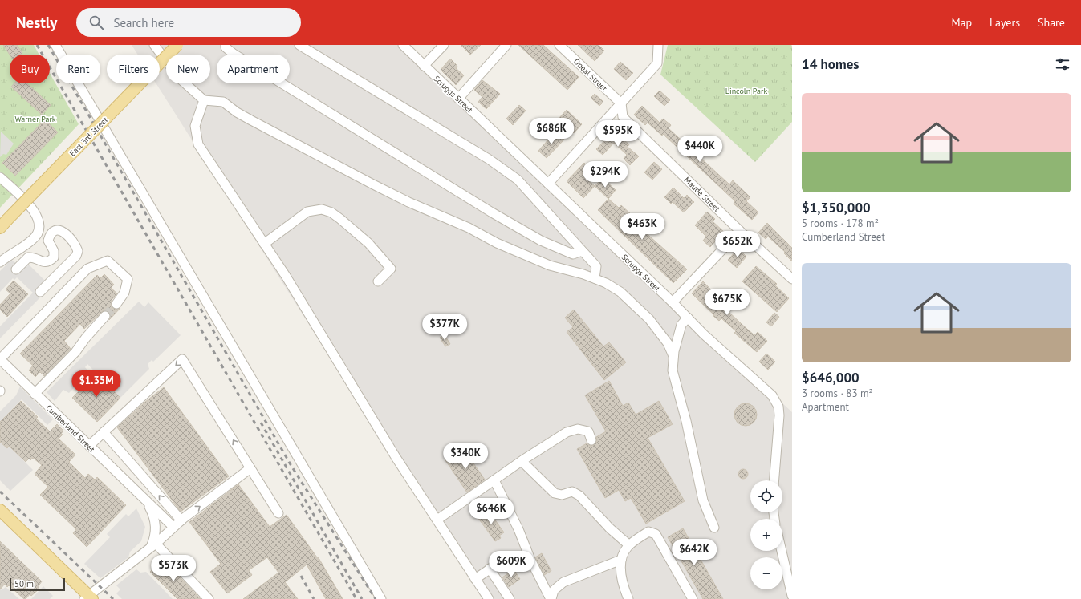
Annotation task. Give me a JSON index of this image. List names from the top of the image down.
{
  "streets": {
    "main road": ["East 3rd Street"],
    "street": [
      "Oneal Street",
      "Scruggs Street",
      "Maude Street",
      "Cumberland Street"
    ]
  },
  "crossings": [
    ["Oneal Street", "Maude Street"]
  ],
  "parks": ["Lincoln Park", "Warner Park"],
  "scale_bar": "50 m",
  "page": {
    "header": "Nestly",
    "search": "Search here",
    "nav": ["Map", "Layers", "Share"],
    "heading": "14 homes",
    "chip": [
      "Buy",
      "Rent",
      "Filters",
      "New",
      "Apartment"
    ],
    "list": [
      {
        "name": "$1,350,000",
        "note": "5 rooms · 178 m² · Cumberland Street"
      },
      {
        "name": "$646,000",
        "note": "3 rooms · 83 m² · Apartment"
      }
    ],
    "price": [
      "$686K",
      "$595K",
      "$440K",
      "$294K",
      "$463K",
      "$652K",
      "$675K",
      "$377K",
      "$1.35M",
      "$340K",
      "$646K",
      "$642K",
      "$609K",
      "$573K"
    ],
    "map_buttons": ["+", "−"],
    "scale": "50 m"
  }
}
